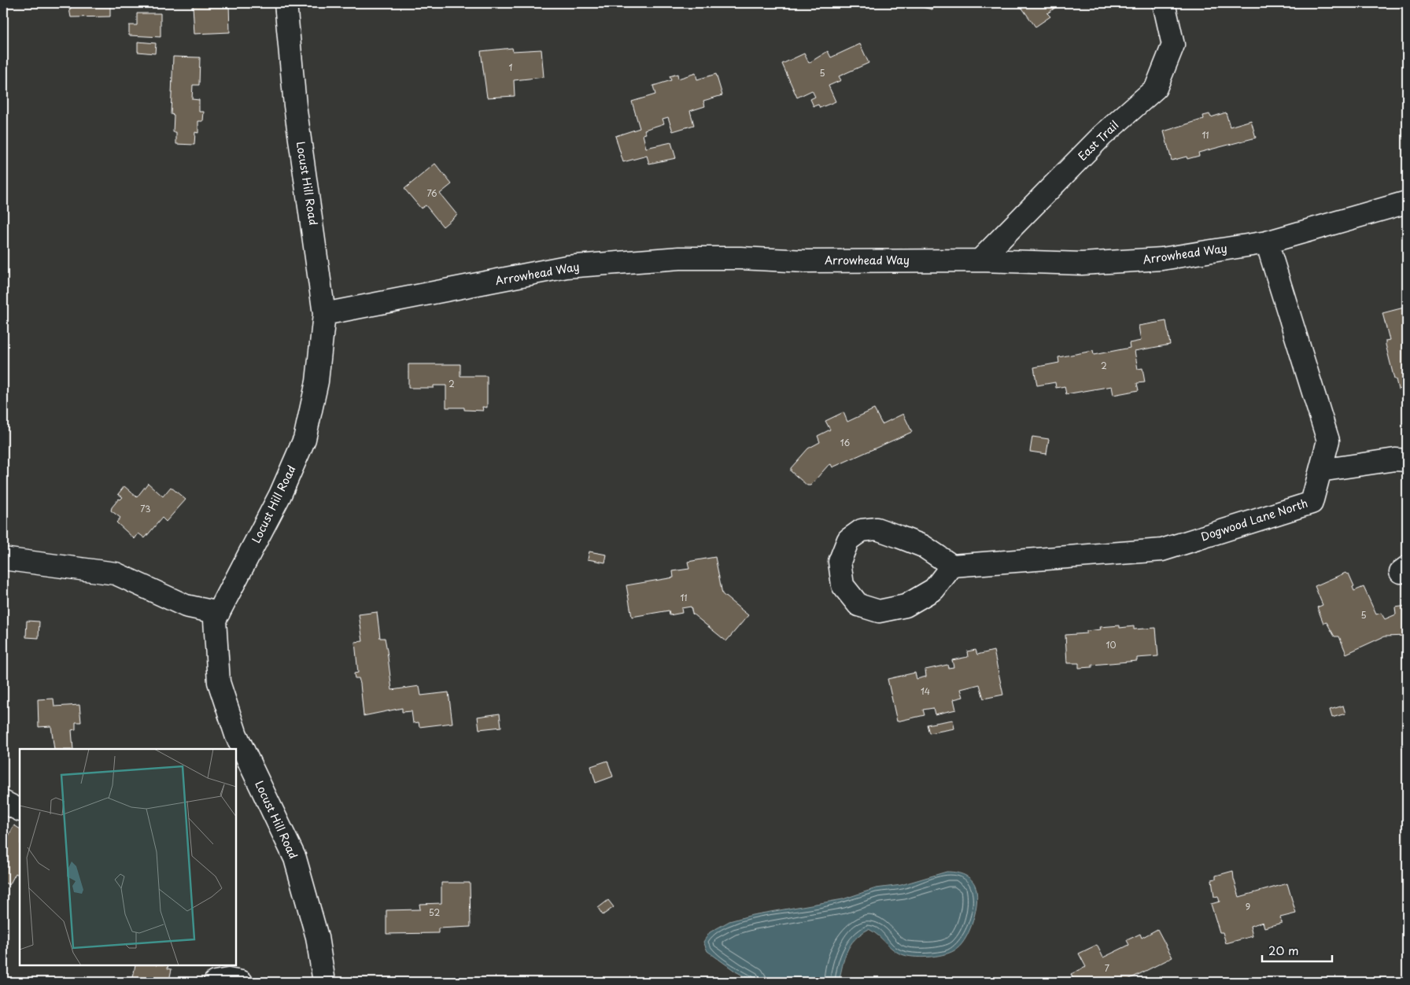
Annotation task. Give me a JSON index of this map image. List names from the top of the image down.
{
  "streets": {
    "street": [
      "East Trail",
      "Locust Hill Road",
      "Arrowhead Way",
      "Dogwood Lane North"
    ]
  },
  "crossings": [
    ["East Trail", "Arrowhead Way"],
    ["Locust Hill Road", "Arrowhead Way"],
    ["Arrowhead Way", "Dogwood Lane North"]
  ],
  "house_numbers": [
    "1",
    "5",
    "11",
    "76",
    "2",
    "2",
    "16",
    "73",
    "11",
    "5",
    "10",
    "14",
    "9",
    "52",
    "7"
  ],
  "scale_bar": "20 m"
}
